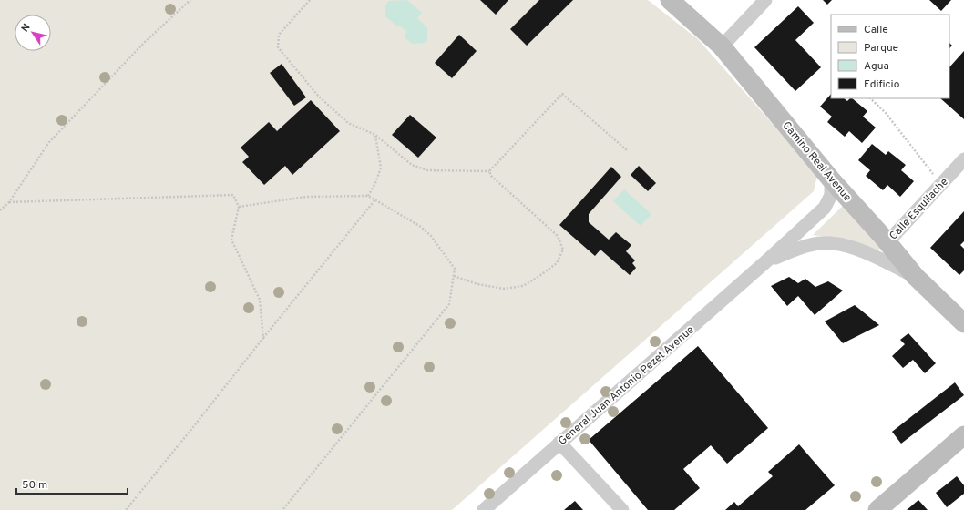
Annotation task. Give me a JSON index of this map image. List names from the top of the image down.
{
  "streets": {
    "main road": ["Camino Real Avenue"],
    "street": ["Calle Esquilache", "General Juan Antonio Pezet Avenue"]
  },
  "crossings": [
    ["Camino Real Avenue", "Calle Esquilache"],
    ["Camino Real Avenue", "General Juan Antonio Pezet Avenue"]
  ],
  "legend": [
    "Calle",
    "Parque",
    "Agua",
    "Edificio"
  ],
  "scale_bar": "50 m",
  "north": "top left"
}
